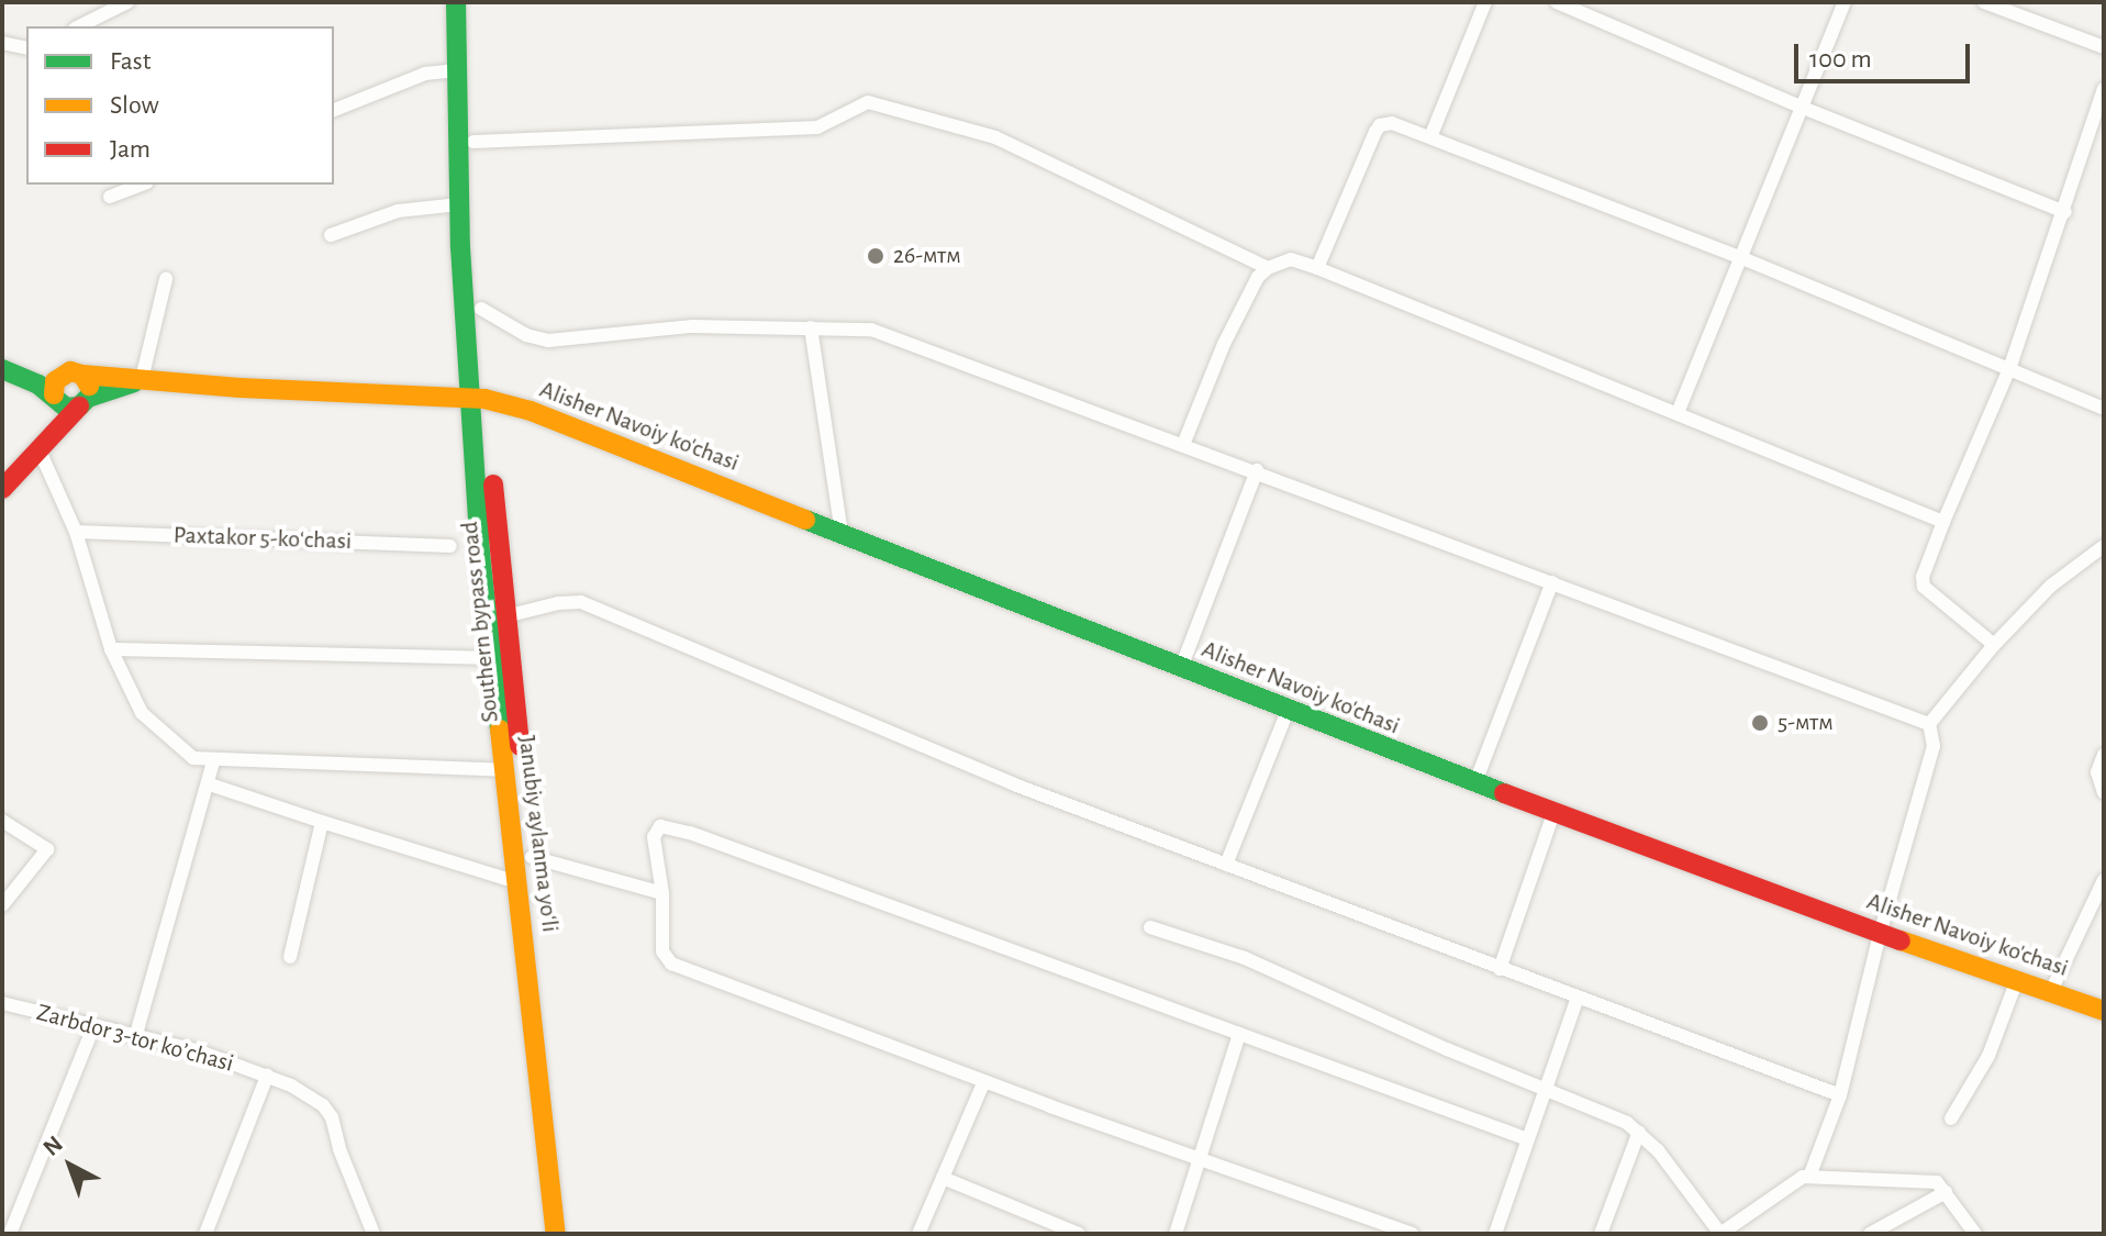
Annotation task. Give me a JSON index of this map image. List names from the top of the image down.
{
  "streets": {
    "main road": ["Alisher Navoiy ko'chasi", "Southern bypass road", "Janubiy aylanma yoʻli"],
    "street": ["Paxtakor 5-koʻchasi", "Zarbdor 3-tor koʼchasi"]
  },
  "crossings": [
    ["Alisher Navoiy ko'chasi", "Southern bypass road"],
    ["Alisher Navoiy ko'chasi", "Janubiy aylanma yoʻli"],
    ["Southern bypass road", "Janubiy aylanma yoʻli"]
  ],
  "places": ["26-мтм", "5-мтм"],
  "legend": ["Fast", "Slow", "Jam"],
  "scale_bar": "100 m",
  "north": "top left"
}
